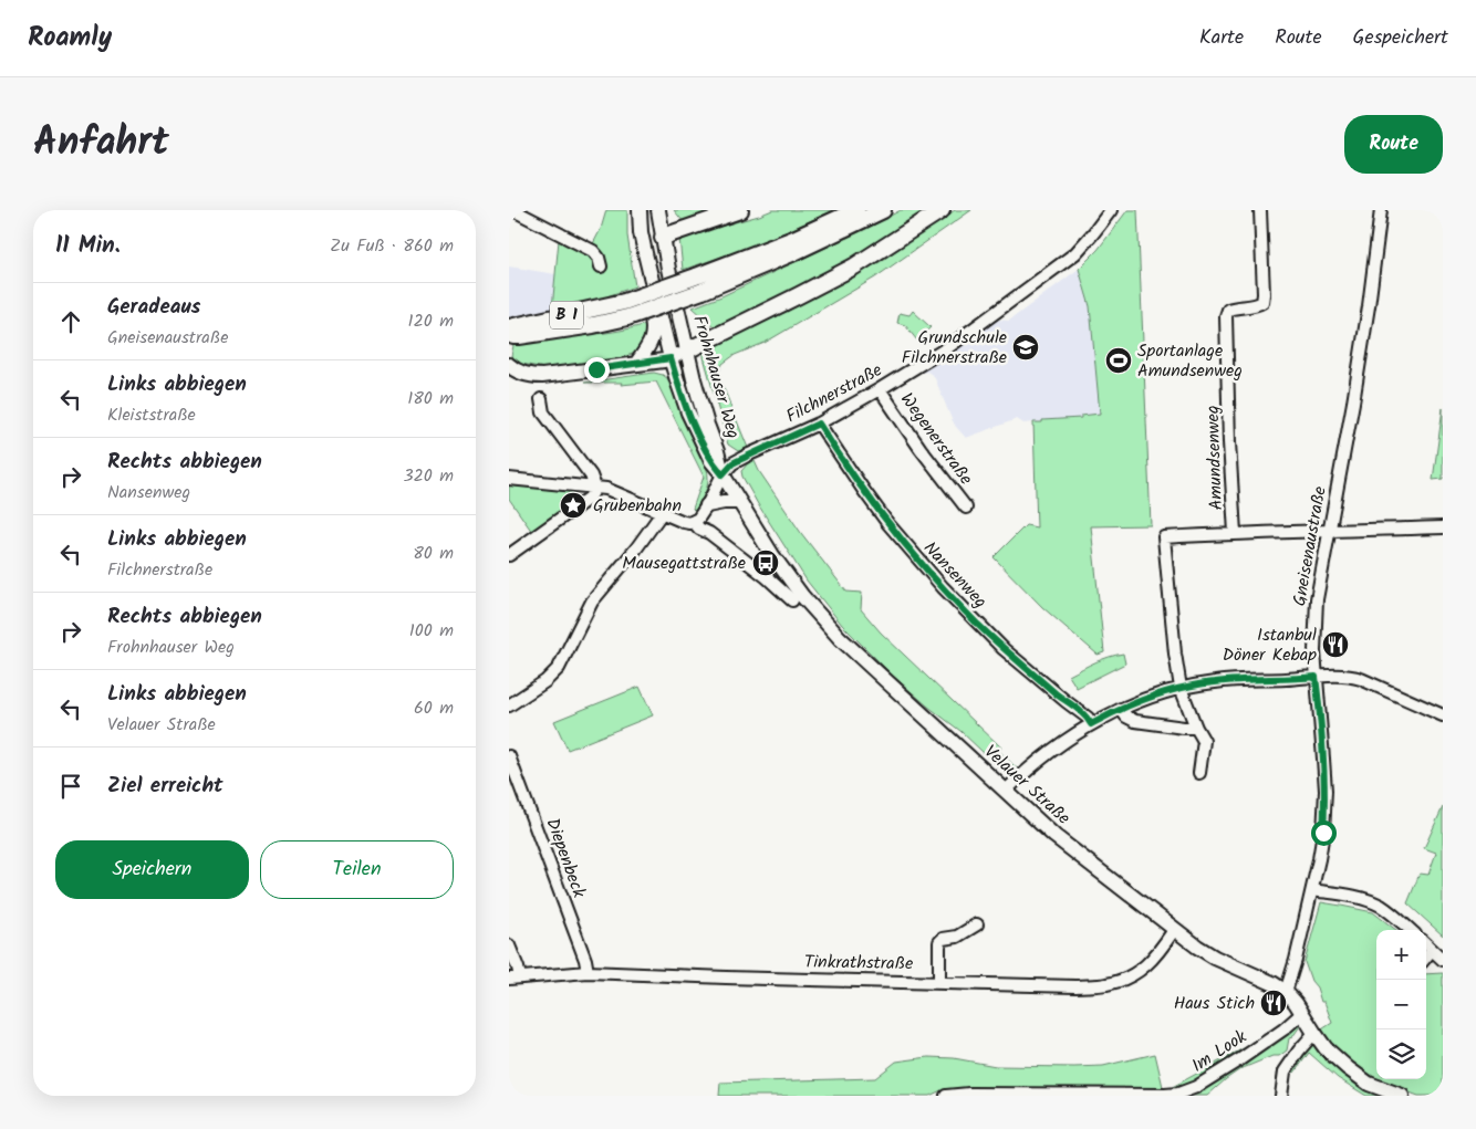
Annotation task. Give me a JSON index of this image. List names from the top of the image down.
{
  "streets": {
    "highway": ["B 1"],
    "main road": ["Frohnhauser Weg", "Velauer Straße"],
    "street": [
      "Filchnerstraße",
      "Wegenerstraße",
      "Amundsenweg",
      "Gneisenaustraße",
      "Nansenweg",
      "Diepenbeck",
      "Tinkrathstraße",
      "Im Look"
    ]
  },
  "crossings": [
    ["Frohnhauser Weg", "Filchnerstraße"],
    ["Frohnhauser Weg", "Velauer Straße"],
    ["Filchnerstraße", "Wegenerstraße"],
    ["Filchnerstraße", "Nansenweg"],
    ["Filchnerstraße", "Velauer Straße"],
    ["Amundsenweg", "Gneisenaustraße"],
    ["Gneisenaustraße", "Velauer Straße"],
    ["Velauer Straße", "Tinkrathstraße"],
    ["Velauer Straße", "Im Look"],
    ["Diepenbeck", "Tinkrathstraße"]
  ],
  "places": {
    "school or university": ["Grundschule Filchnerstraße"],
    "sports": ["Sportanlage Amundsenweg"],
    "place": ["Grubenbahn"],
    "bus stop": ["Mausegattstraße"],
    "restaurant": ["Istanbul Döner Kebap", "Haus Stich"]
  },
  "page": {
    "header": "Roamly",
    "nav": ["Karte", "Route", "Gespeichert"],
    "title": "Anfahrt",
    "buttons": [
      "Route",
      ["Speichern", "Teilen"]
    ],
    "heading": ["11 Min.", "Zu Fuß · 860 m"],
    "list": [
      ["Geradeaus", "Gneisenaustraße", "120 m"],
      ["Links abbiegen", "Kleiststraße", "180 m"],
      ["Rechts abbiegen", "Nansenweg", "320 m"],
      ["Links abbiegen", "Filchnerstraße", "80 m"],
      ["Rechts abbiegen", "Frohnhauser Weg", "100 m"],
      ["Links abbiegen", "Velauer Straße", "60 m"],
      "Ziel erreicht"
    ],
    "map_buttons": ["+", "−"]
  }
}
